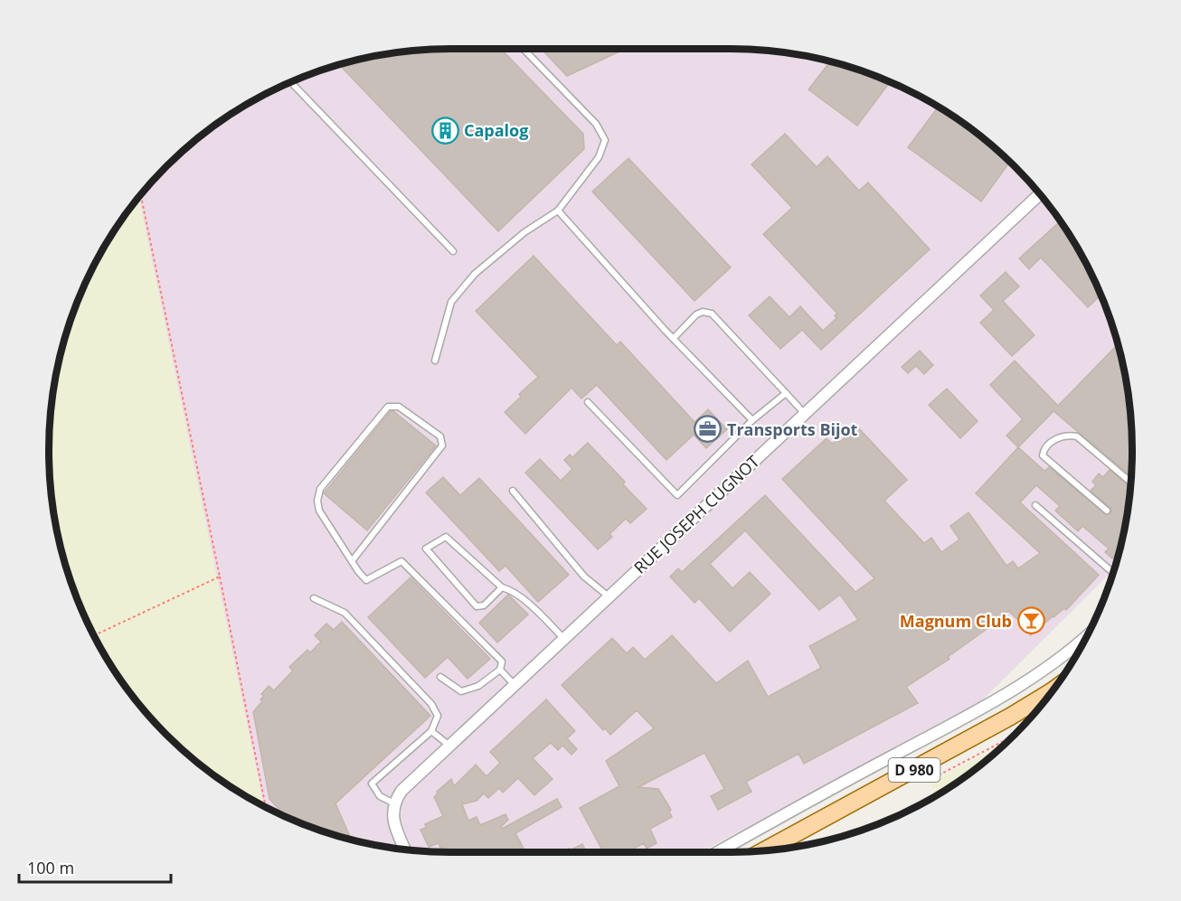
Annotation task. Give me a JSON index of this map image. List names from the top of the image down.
{
  "streets": {
    "main road": ["D 980"],
    "street": ["RUE JOSEPH CUGNOT"]
  },
  "places": {
    "building": ["Capalog"],
    "office": ["Transports Bijot"],
    "bar": ["Magnum Club"]
  },
  "scale_bar": "100 m"
}
